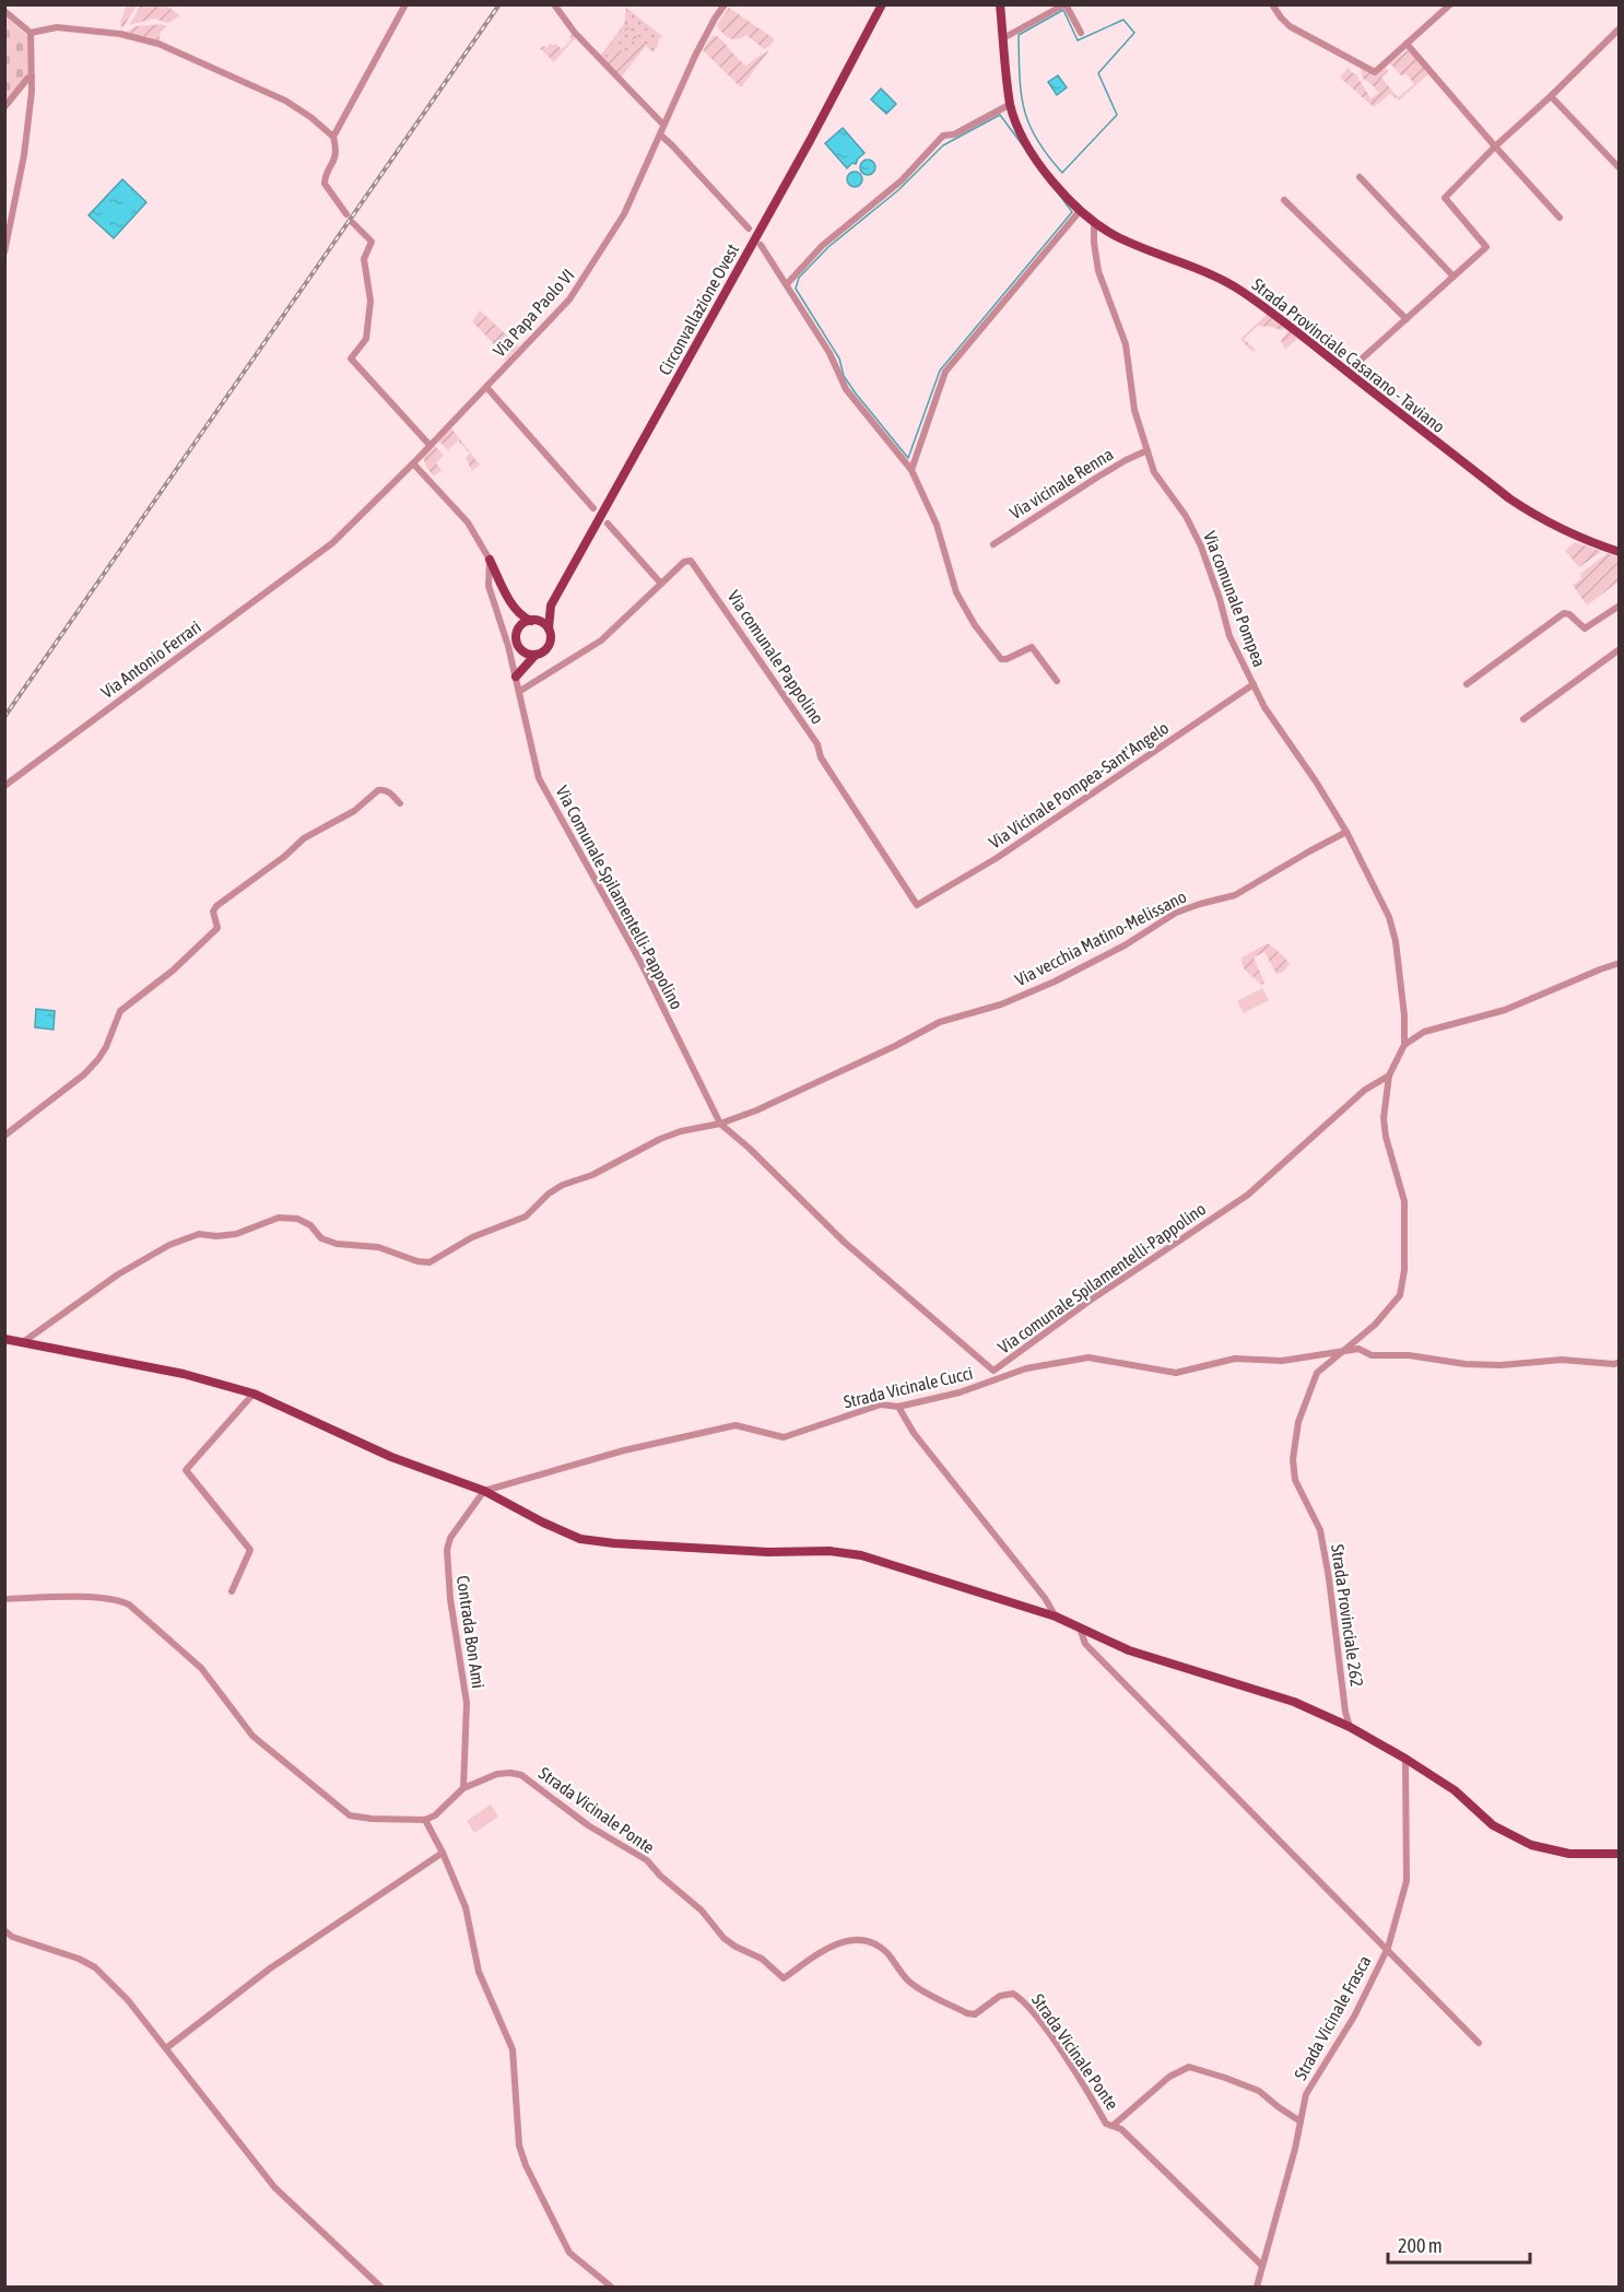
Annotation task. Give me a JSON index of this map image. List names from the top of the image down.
{
  "streets": {
    "main road": ["Circonvallazione Ovest", "Strada Provinciale Casarano - Taviano"],
    "street": [
      "Via Papa Paolo VI",
      "Via vicinale Renna",
      "Via comunale Pompea",
      "Via comunale Pappolino",
      "Via Antonio Ferrari",
      "Via Vicinale Pompea-Sant'Angelo",
      "Via Comunale Spilamentelli-Pappolino",
      "Via vecchia Matino-Melissano",
      "Via comunale Spilamentelli-Pappolino",
      "Strada Vicinale Cucci",
      "Strada Provinciale 262",
      "Contrada Bon Ami",
      "Strada Vicinale Ponte",
      "Strada Vicinale Frasca"
    ]
  },
  "crossings": [
    ["Via Papa Paolo VI", "Via Antonio Ferrari"],
    ["Strada Provinciale Casarano - Taviano", "Via comunale Pompea"],
    ["Via vicinale Renna", "Via comunale Pompea"],
    ["Via comunale Pompea", "Via Vicinale Pompea-Sant'Angelo"],
    ["Via comunale Pompea", "Via vecchia Matino-Melissano"],
    ["Via comunale Pompea", "Strada Provinciale 262"],
    ["Via comunale Pappolino", "Via Vicinale Pompea-Sant'Angelo"],
    ["Via Comunale Spilamentelli-Pappolino", "Via vecchia Matino-Melissano"],
    ["Via Comunale Spilamentelli-Pappolino", "Via comunale Spilamentelli-Pappolino"],
    ["Via vecchia Matino-Melissano", "Via comunale Spilamentelli-Pappolino"],
    ["Via comunale Spilamentelli-Pappolino", "Strada Provinciale 262"],
    ["Strada Vicinale Cucci", "Strada Provinciale 262"],
    ["Strada Vicinale Cucci", "Contrada Bon Ami"],
    ["Contrada Bon Ami", "Strada Vicinale Ponte"],
    ["Strada Vicinale Ponte", "Strada Vicinale Frasca"]
  ],
  "scale_bar": "200 m"
}
